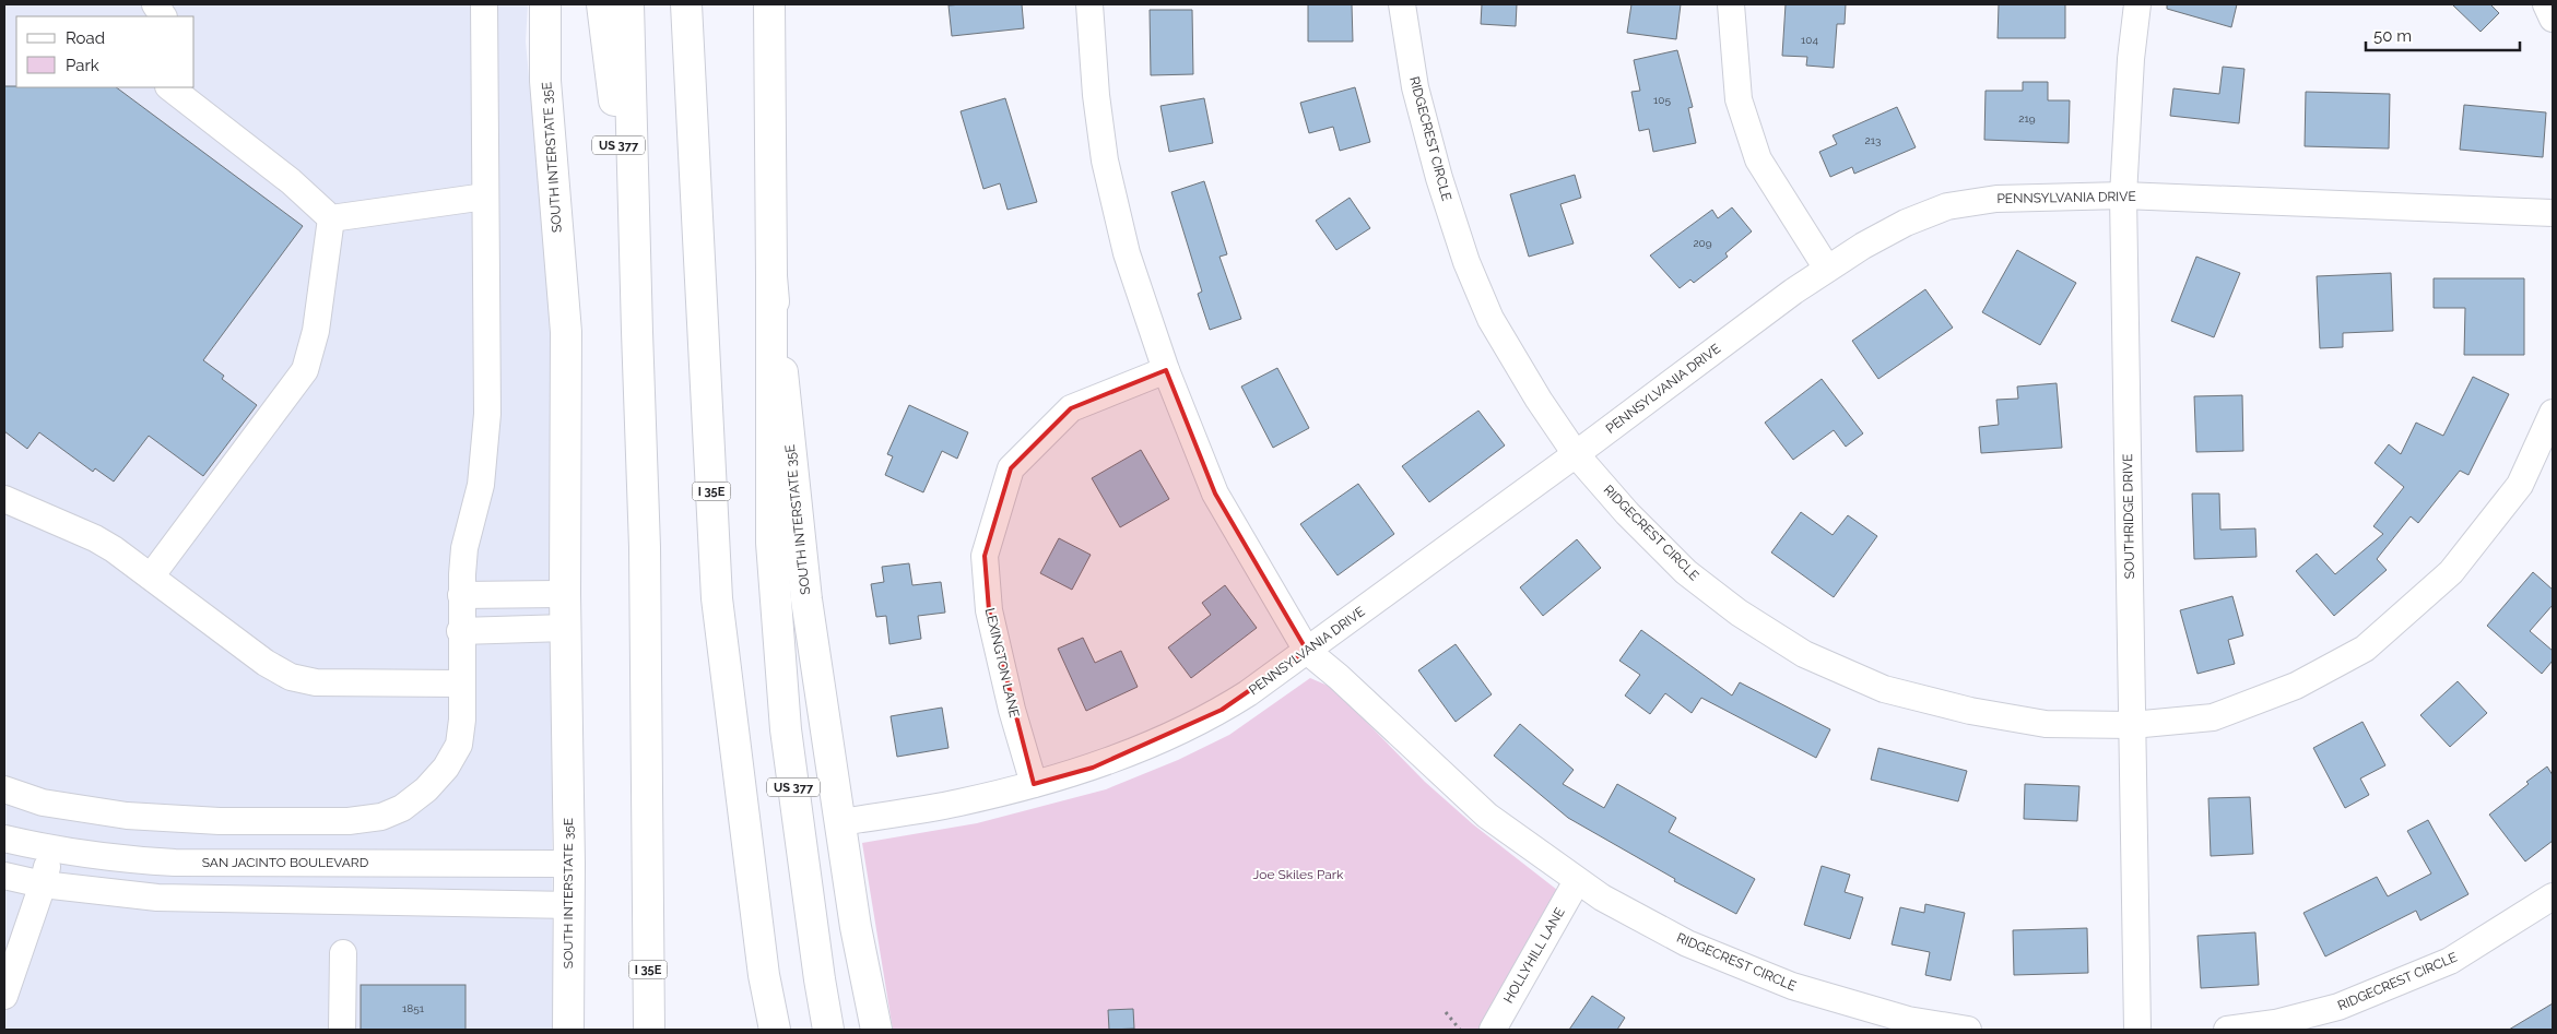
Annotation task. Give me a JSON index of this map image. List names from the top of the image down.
{
  "streets": {
    "main road": ["US 377", "SOUTH INTERSTATE 35E", "I 35E"],
    "street": [
      "RIDGECREST CIRCLE",
      "PENNSYLVANIA DRIVE",
      "SOUTHRIDGE DRIVE",
      "LEXINGTON LANE",
      "SAN JACINTO BOULEVARD",
      "HOLLYHILL LANE"
    ]
  },
  "crossings": [
    ["RIDGECREST CIRCLE", "PENNSYLVANIA DRIVE"],
    ["RIDGECREST CIRCLE", "SOUTHRIDGE DRIVE"],
    ["RIDGECREST CIRCLE", "LEXINGTON LANE"],
    ["RIDGECREST CIRCLE", "HOLLYHILL LANE"],
    ["US 377", "SOUTH INTERSTATE 35E"],
    ["US 377", "I 35E"],
    ["SOUTH INTERSTATE 35E", "PENNSYLVANIA DRIVE"],
    ["SOUTH INTERSTATE 35E", "SAN JACINTO BOULEVARD"],
    ["PENNSYLVANIA DRIVE", "SOUTHRIDGE DRIVE"],
    ["PENNSYLVANIA DRIVE", "LEXINGTON LANE"]
  ],
  "parks": ["Joe Skiles Park"],
  "house_numbers": [
    "104",
    "105",
    "219",
    "213",
    "209",
    "1851"
  ],
  "legend": ["Road", "Park"],
  "scale_bar": "50 m"
}
